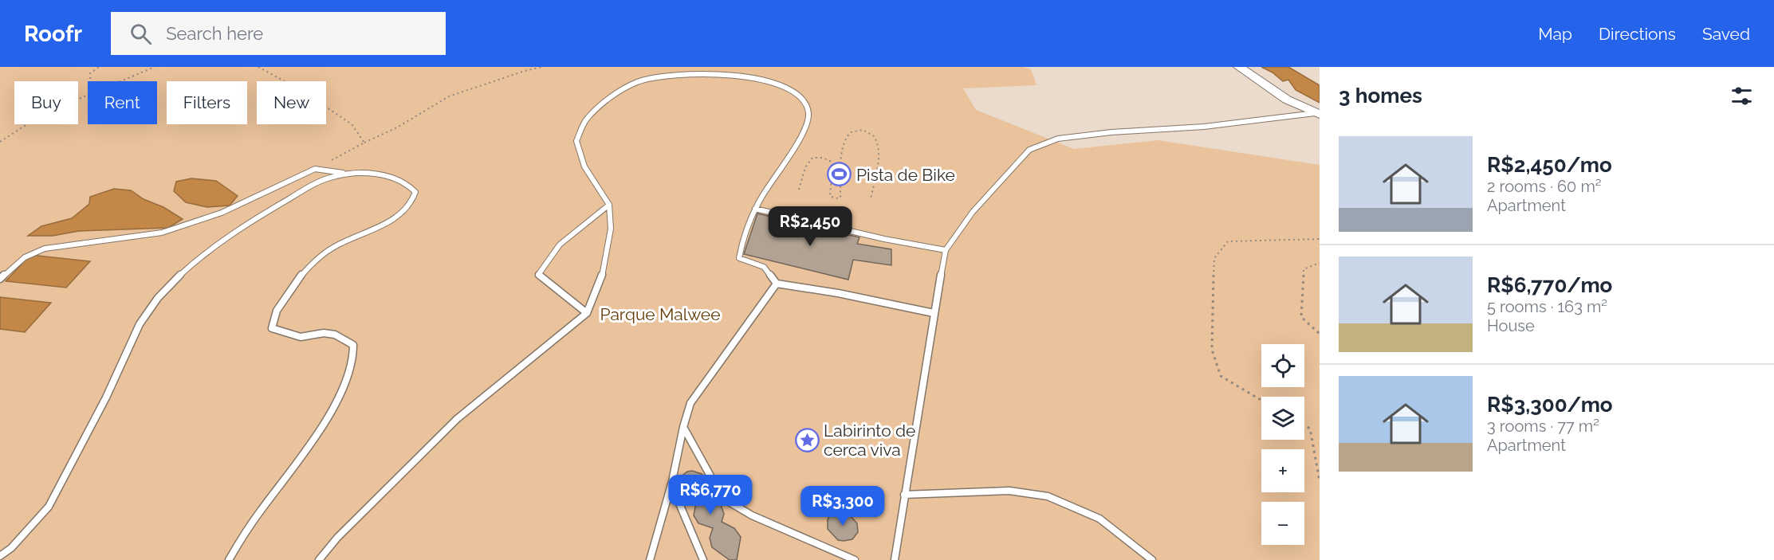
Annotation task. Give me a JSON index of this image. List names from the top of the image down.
{
  "parks": ["Parque Malwee"],
  "places": {
    "sports": ["Pista de Bike"],
    "place": ["Labirinto de cerca viva"]
  },
  "page": {
    "header": "Roofr",
    "search": "Search here",
    "nav": ["Map", "Directions", "Saved"],
    "heading": "3 homes",
    "chip": [
      "Buy",
      "Rent",
      "Filters",
      "New"
    ],
    "list": [
      {
        "name": "R$2,450/mo",
        "note": "2 rooms · 60 m² · Apartment"
      },
      {
        "name": "R$6,770/mo",
        "note": "5 rooms · 163 m² · House"
      },
      {
        "name": "R$3,300/mo",
        "note": "3 rooms · 77 m² · Apartment"
      }
    ],
    "price": ["R$2,450", "R$6,770", "R$3,300"],
    "map_buttons": ["+", "−"]
  }
}
